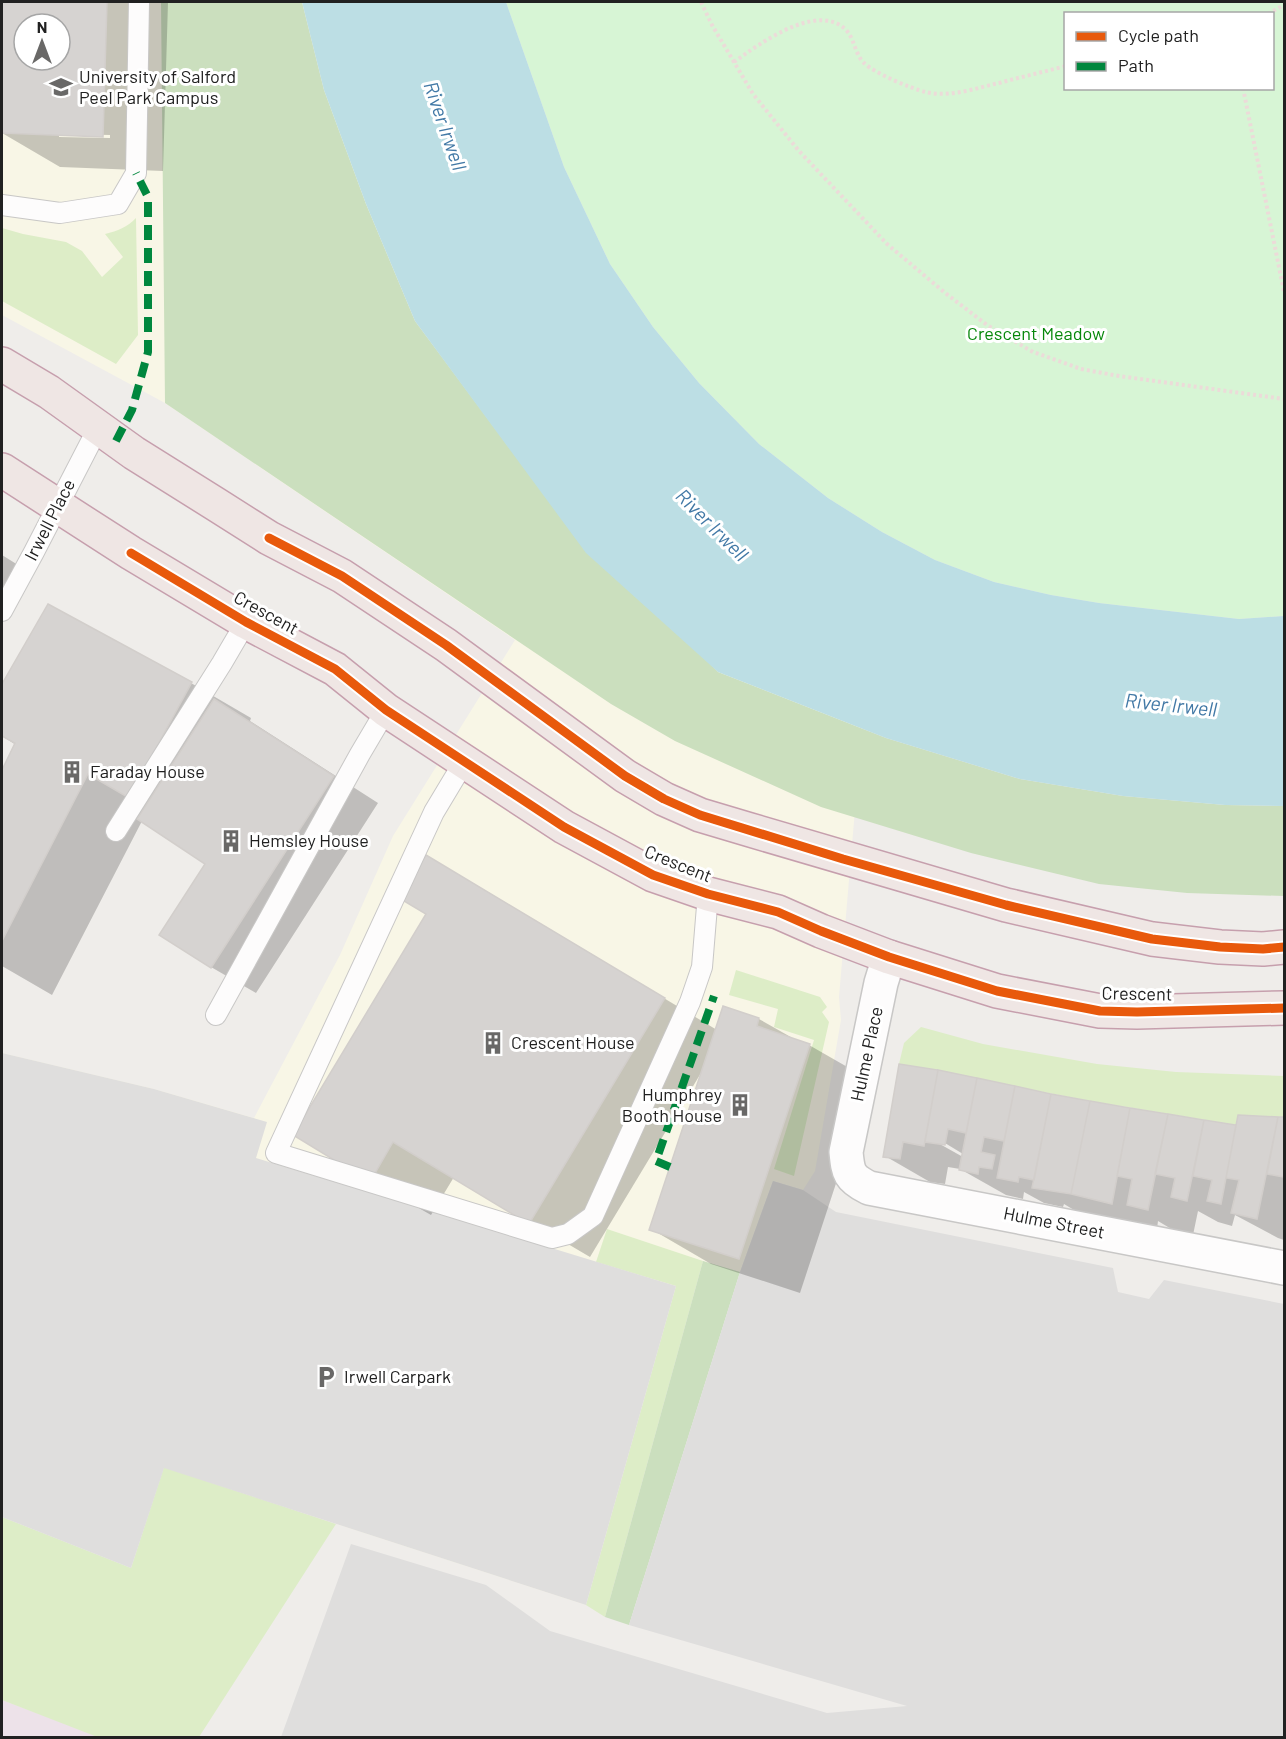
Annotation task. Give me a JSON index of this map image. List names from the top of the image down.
{
  "streets": {
    "highway": ["Crescent"],
    "street": ["Hulme Place", "Hulme Street"],
    "lane": ["Irwell Place"]
  },
  "crossings": [
    ["Irwell Place", "Crescent"],
    ["Crescent", "Hulme Place"],
    ["Hulme Place", "Hulme Street"]
  ],
  "water": ["River Irwell"],
  "parks": ["Crescent Meadow"],
  "places": {
    "school or university": ["University of Salford Peel Park Campus"],
    "building": [
      "Faraday House",
      "Hemsley House",
      "Crescent House",
      "Humphrey Booth House"
    ],
    "parking": ["Irwell Carpark"]
  },
  "legend": ["Cycle path", "Path"],
  "north": "top"
}
